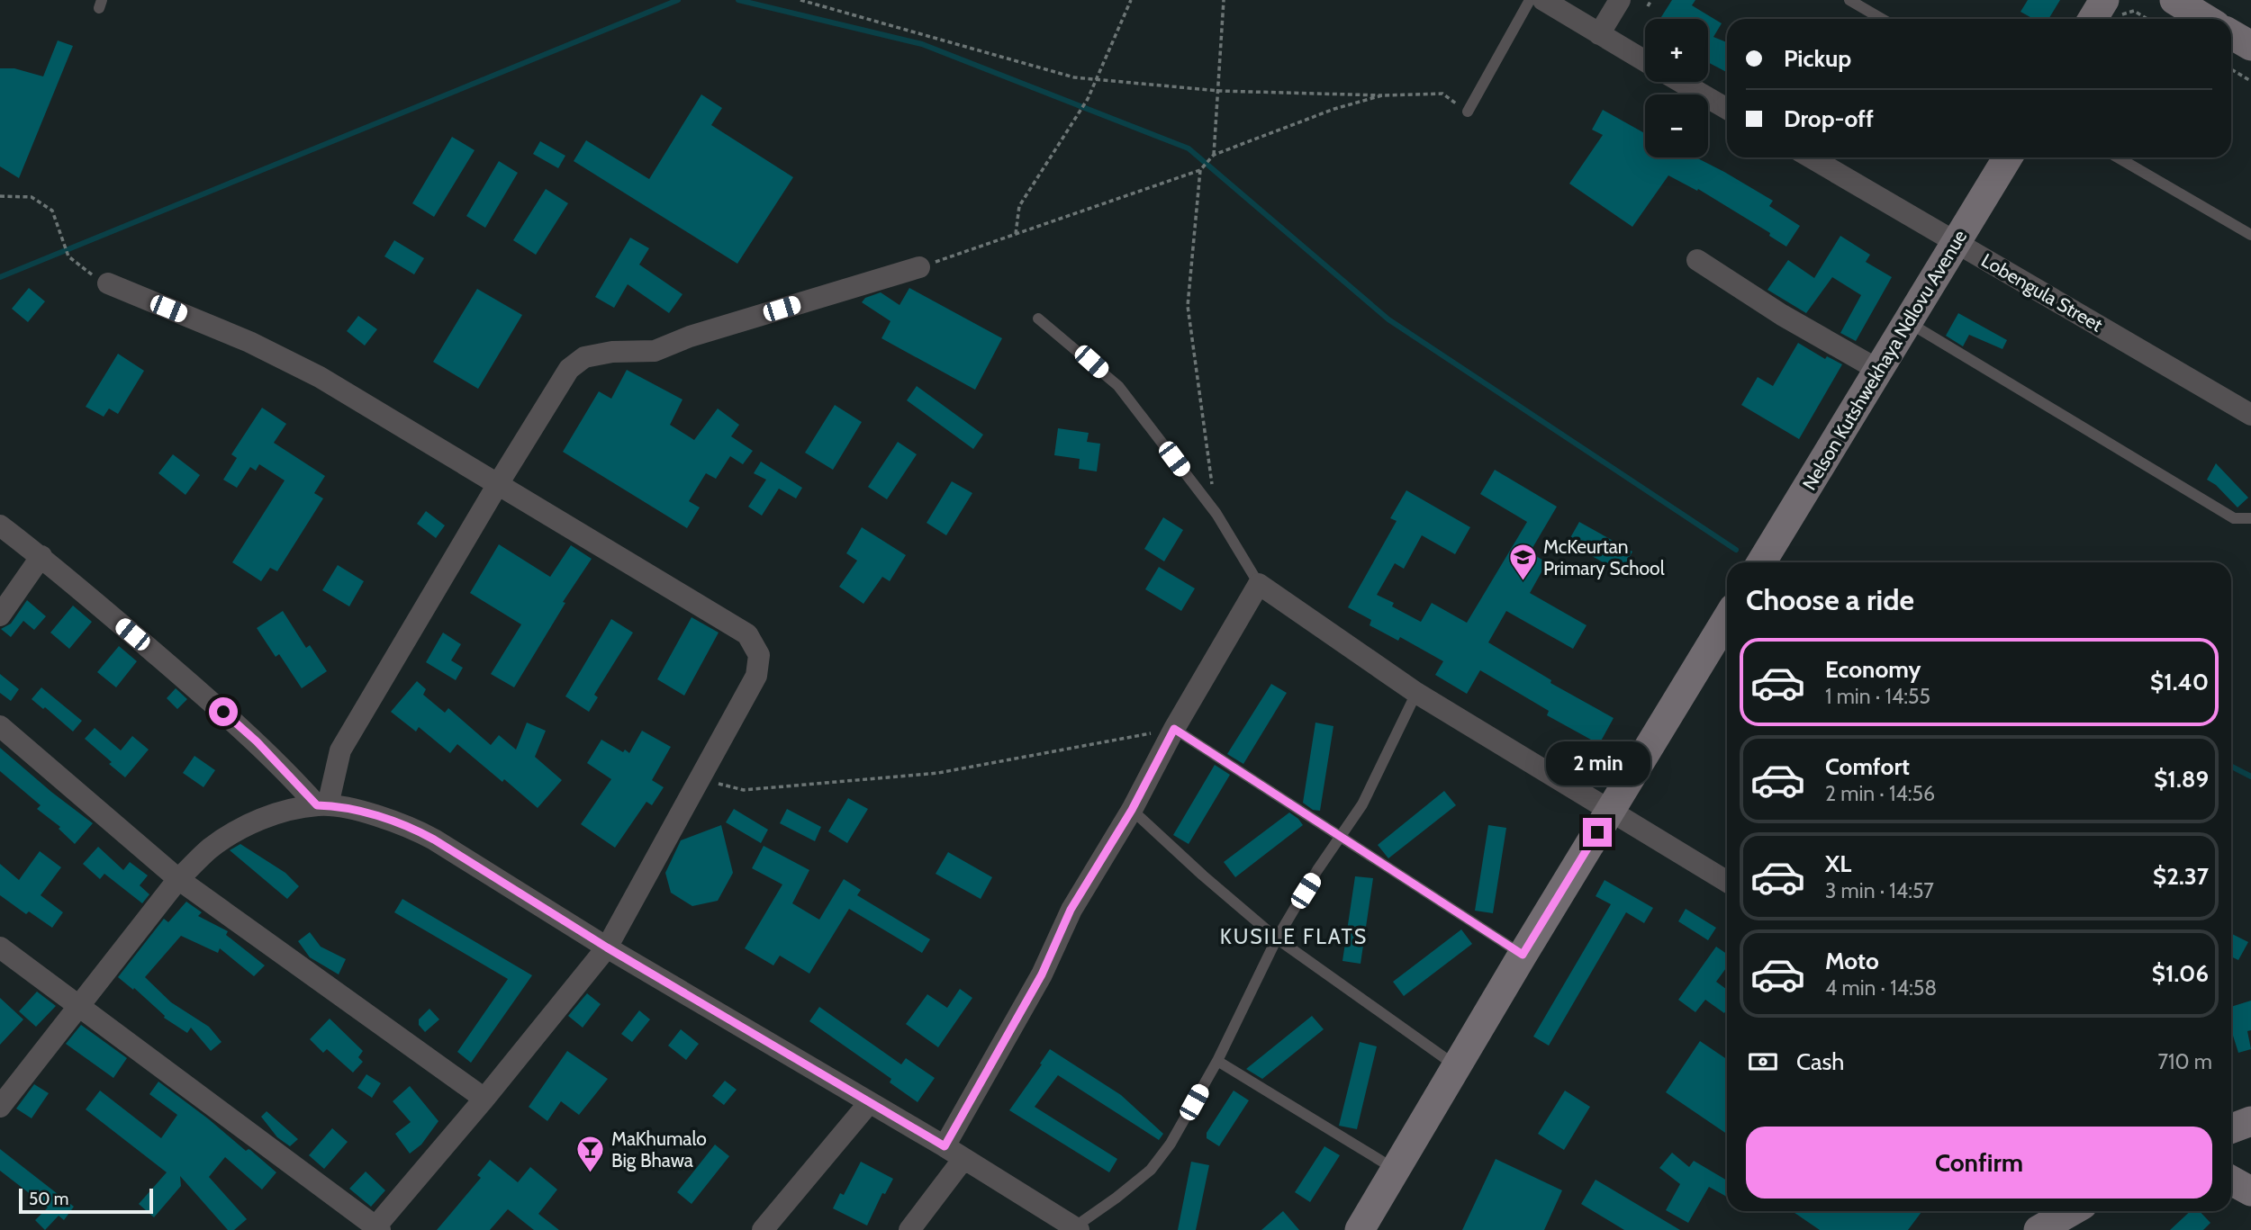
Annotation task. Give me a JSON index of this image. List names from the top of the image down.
{
  "streets": {
    "street": ["Lobengula Street", "Nelson Kutshwekhaya Ndlovu Avenue"]
  },
  "crossings": [
    ["Lobengula Street", "Nelson Kutshwekhaya Ndlovu Avenue"]
  ],
  "districts": ["KUSILE FLATS"],
  "places": {
    "school or university": ["McKeurtan Primary School"],
    "bar": ["MaKhumalo Big Bhawa"]
  },
  "scale_bar": "50 m",
  "page": {
    "map_buttons": ["+", "−"],
    "banner": ["Pickup", "Drop-off"],
    "heading": "Choose a ride",
    "list": [
      {
        "name": "Economy",
        "note": "1 min · 14:55",
        "value": "$1.40"
      },
      {
        "name": "Comfort",
        "note": "2 min · 14:56",
        "value": "$1.89"
      },
      {
        "name": "XL",
        "note": "3 min · 14:57",
        "value": "$2.37"
      },
      {
        "name": "Moto",
        "note": "4 min · 14:58",
        "value": "$1.06"
      }
    ],
    "bubble": "2 min",
    "pay": ["Cash", "710 m"],
    "buttons": "Confirm",
    "scale": "50 m"
  }
}
